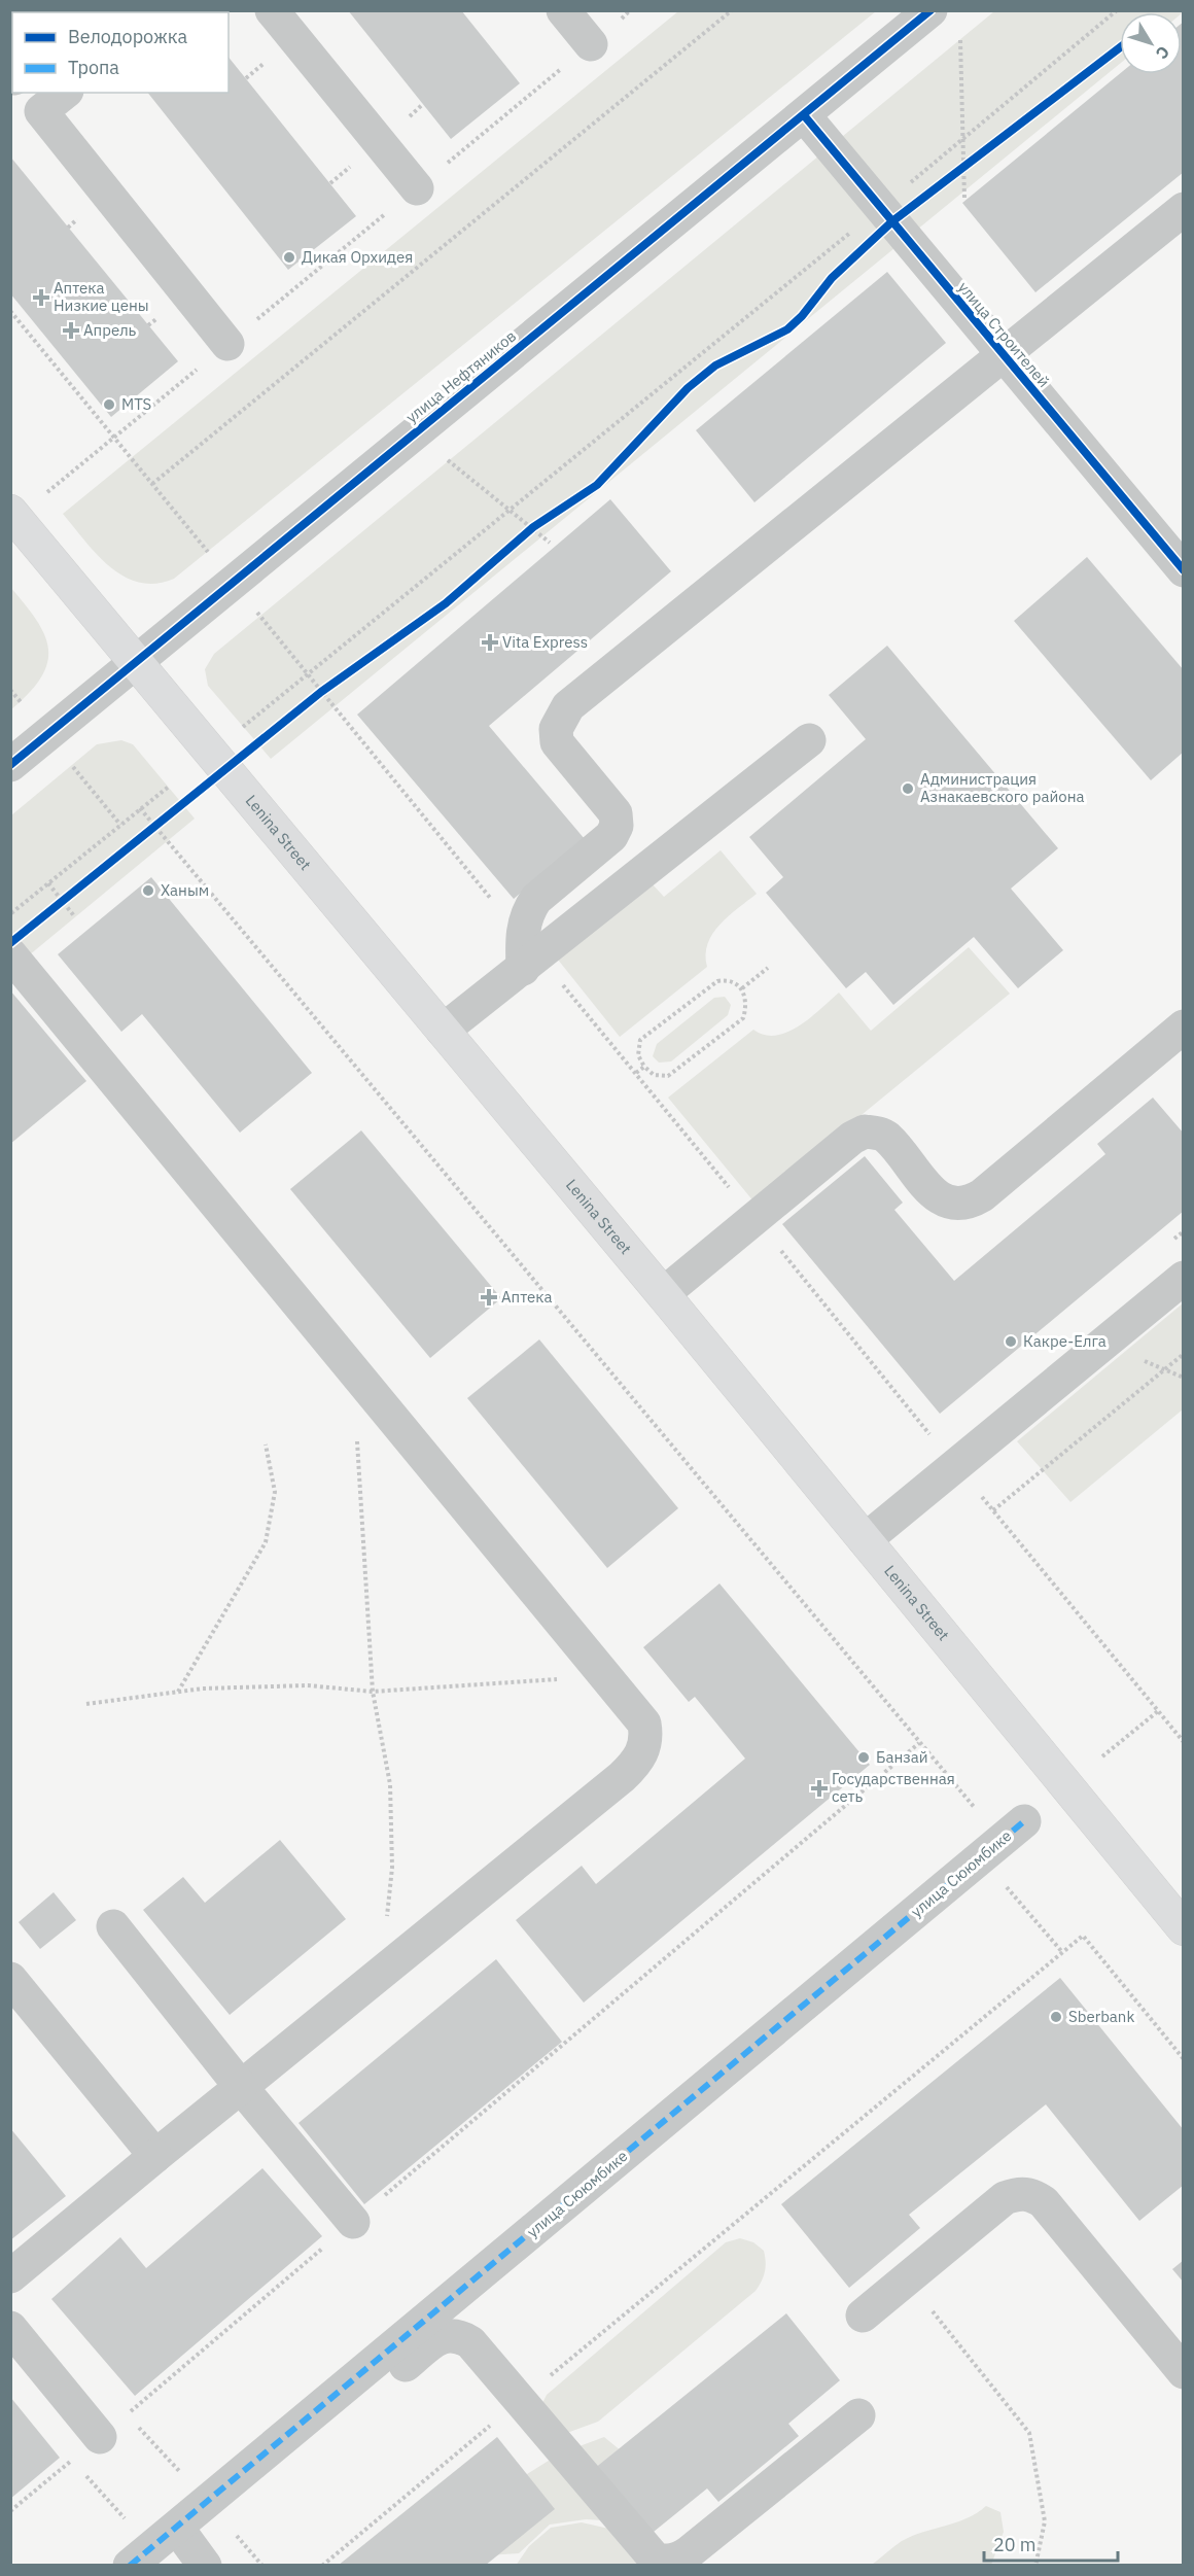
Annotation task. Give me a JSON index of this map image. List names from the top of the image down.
{
  "streets": {
    "main road": ["Lenina Street"],
    "street": ["улица Строителей", "улица Нефтяников", "улица Сююмбике"]
  },
  "crossings": [
    ["улица Строителей", "улица Нефтяников"],
    ["улица Нефтяников", "Lenina Street"]
  ],
  "places": {
    "other": [
      "Дикая Орхидея",
      "MTS",
      "Администрация Азнакаевского района",
      "Ханым",
      "Какре-Елга",
      "Банзай",
      "Sberbank"
    ],
    "health": [
      "Аптека Низкие цены",
      "Апрель",
      "Vita Express",
      "Аптека",
      "Государственная сеть"
    ]
  },
  "legend": ["Велодорожка", "Тропа"],
  "scale_bar": "20 m",
  "north": "bottom right"
}
